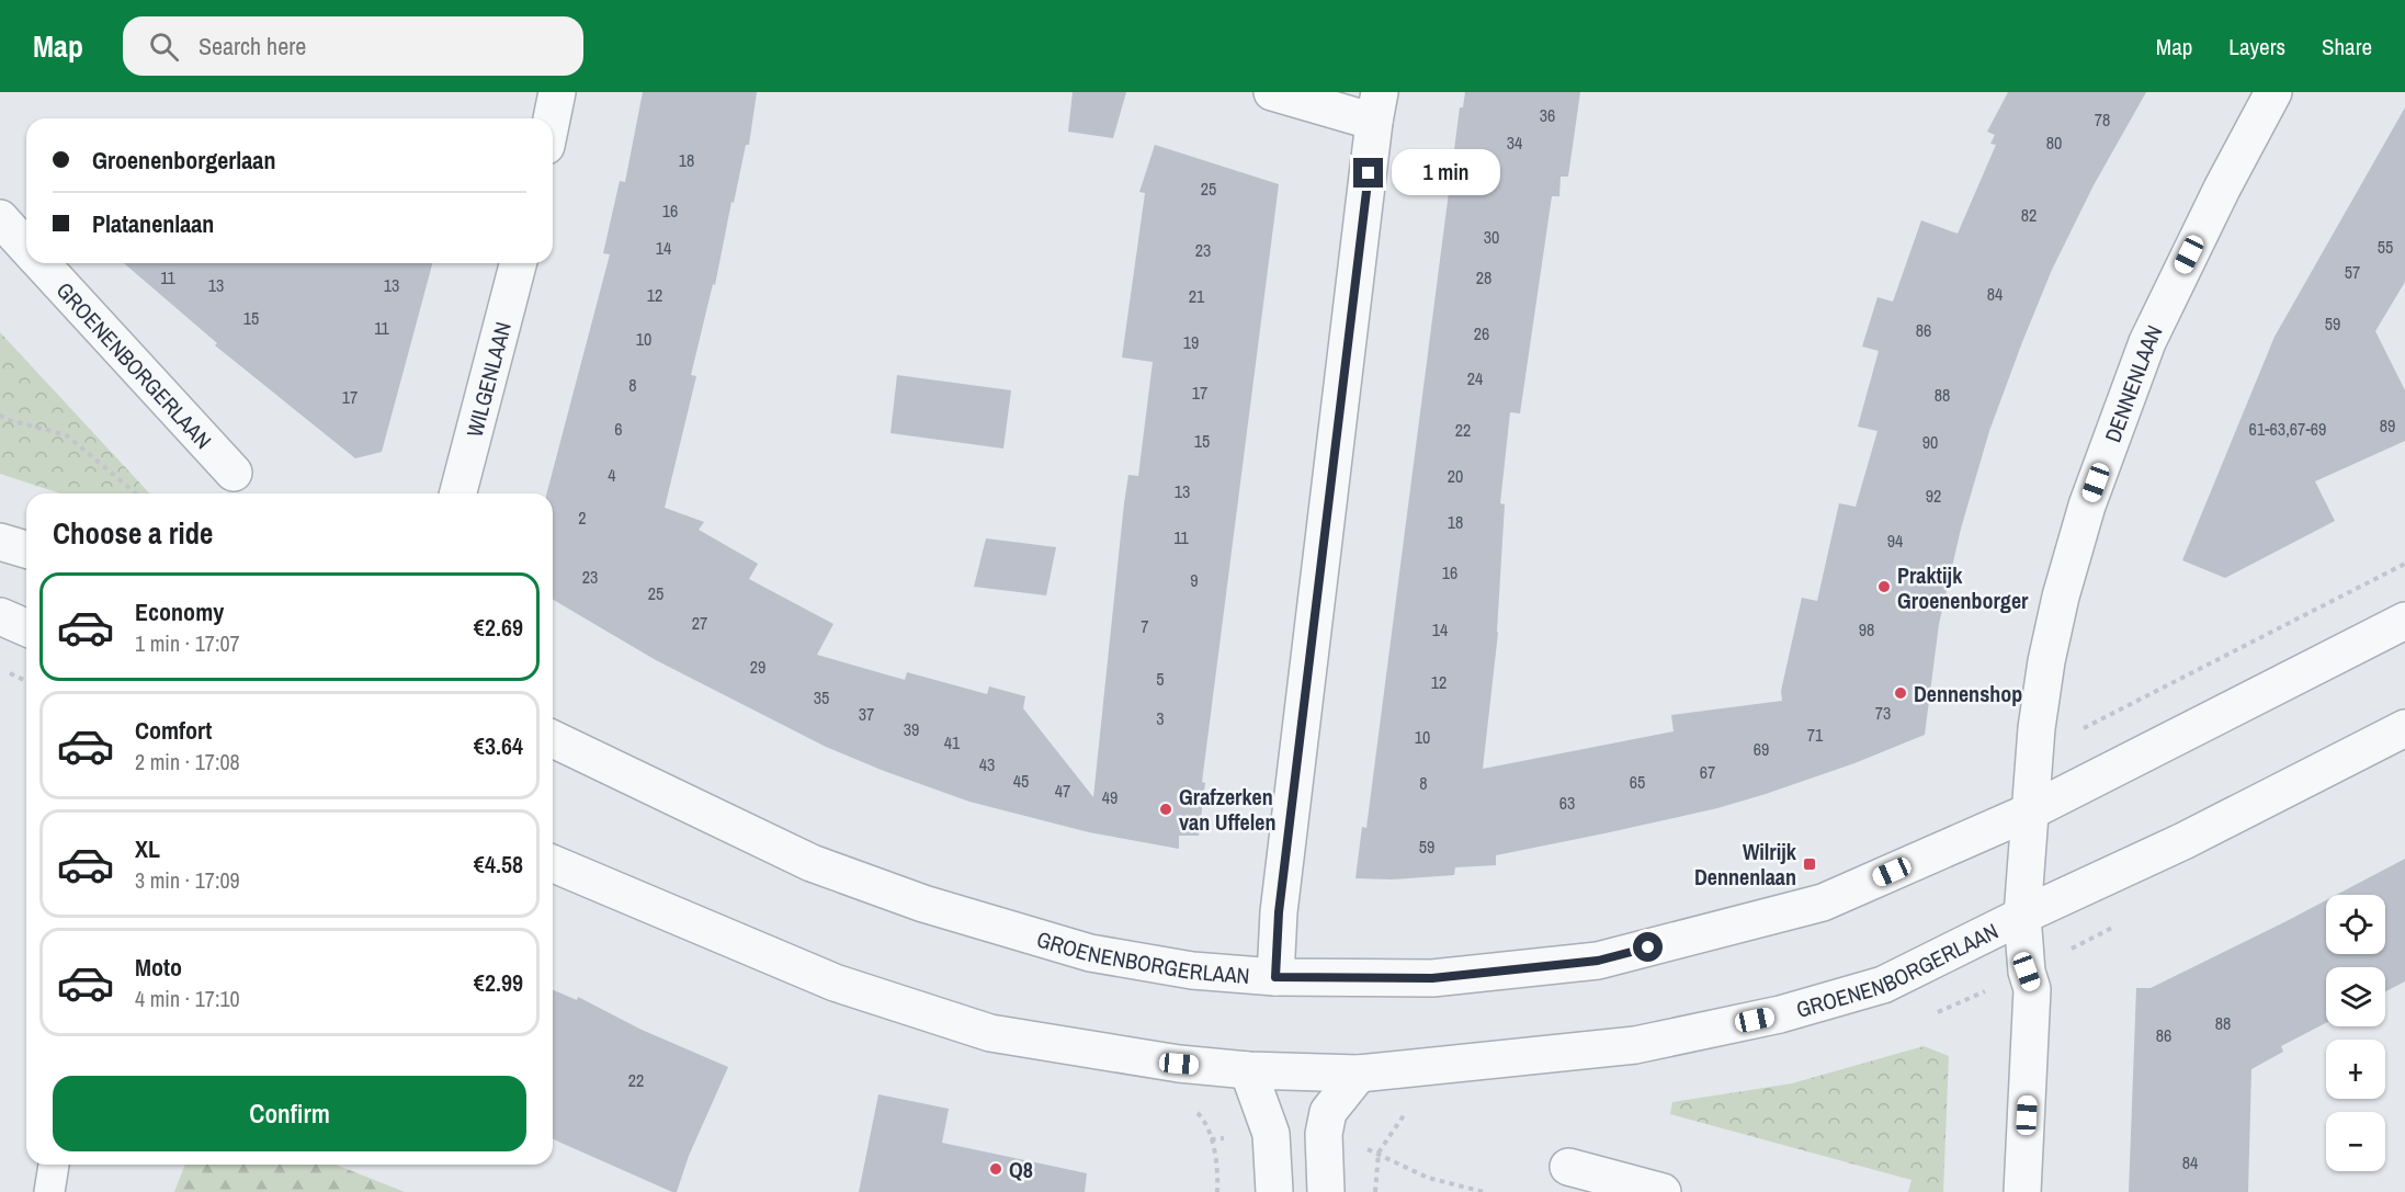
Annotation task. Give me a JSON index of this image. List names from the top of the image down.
{
  "streets": {
    "street": ["GROENENBORGERLAAN", "WILGENLAAN", "DENNENLAAN"]
  },
  "crossings": [
    ["GROENENBORGERLAAN", "DENNENLAAN"]
  ],
  "places": {
    "other": [
      "Praktijk Groenenborger",
      "Dennenshop",
      "Grafzerken van Uffelen",
      "Q8"
    ],
    "transit": ["Wilrijk Dennenlaan"]
  },
  "house_numbers": [
    "36",
    "78",
    "34",
    "80",
    "18",
    "25",
    "16",
    "82",
    "30",
    "55",
    "14",
    "23",
    "57",
    "11",
    "28",
    "13",
    "13",
    "84",
    "12",
    "21",
    "15",
    "59",
    "11",
    "86",
    "26",
    "10",
    "19",
    "24",
    "8",
    "17",
    "88",
    "17",
    "89",
    "6",
    "61-63,67-69",
    "22",
    "15",
    "90",
    "4",
    "20",
    "13",
    "92",
    "2",
    "18",
    "11",
    "94",
    "16",
    "23",
    "9",
    "25",
    "27",
    "7",
    "14",
    "98",
    "29",
    "5",
    "12",
    "35",
    "73",
    "37",
    "3",
    "39",
    "71",
    "10",
    "41",
    "69",
    "43",
    "67",
    "45",
    "65",
    "8",
    "47",
    "49",
    "63",
    "59",
    "88",
    "86",
    "22",
    "84"
  ],
  "page": {
    "header": "Map",
    "search": "Search here",
    "nav": ["Map", "Layers", "Share"],
    "banner": ["Groenenborgerlaan", "Platanenlaan"],
    "bubble": "1 min",
    "heading": "Choose a ride",
    "list": [
      {
        "name": "Economy",
        "note": "1 min · 17:07",
        "value": "€2.69"
      },
      {
        "name": "Comfort",
        "note": "2 min · 17:08",
        "value": "€3.64"
      },
      {
        "name": "XL",
        "note": "3 min · 17:09",
        "value": "€4.58"
      },
      {
        "name": "Moto",
        "note": "4 min · 17:10",
        "value": "€2.99"
      }
    ],
    "map_buttons": ["+", "−"],
    "buttons": "Confirm"
  }
}
